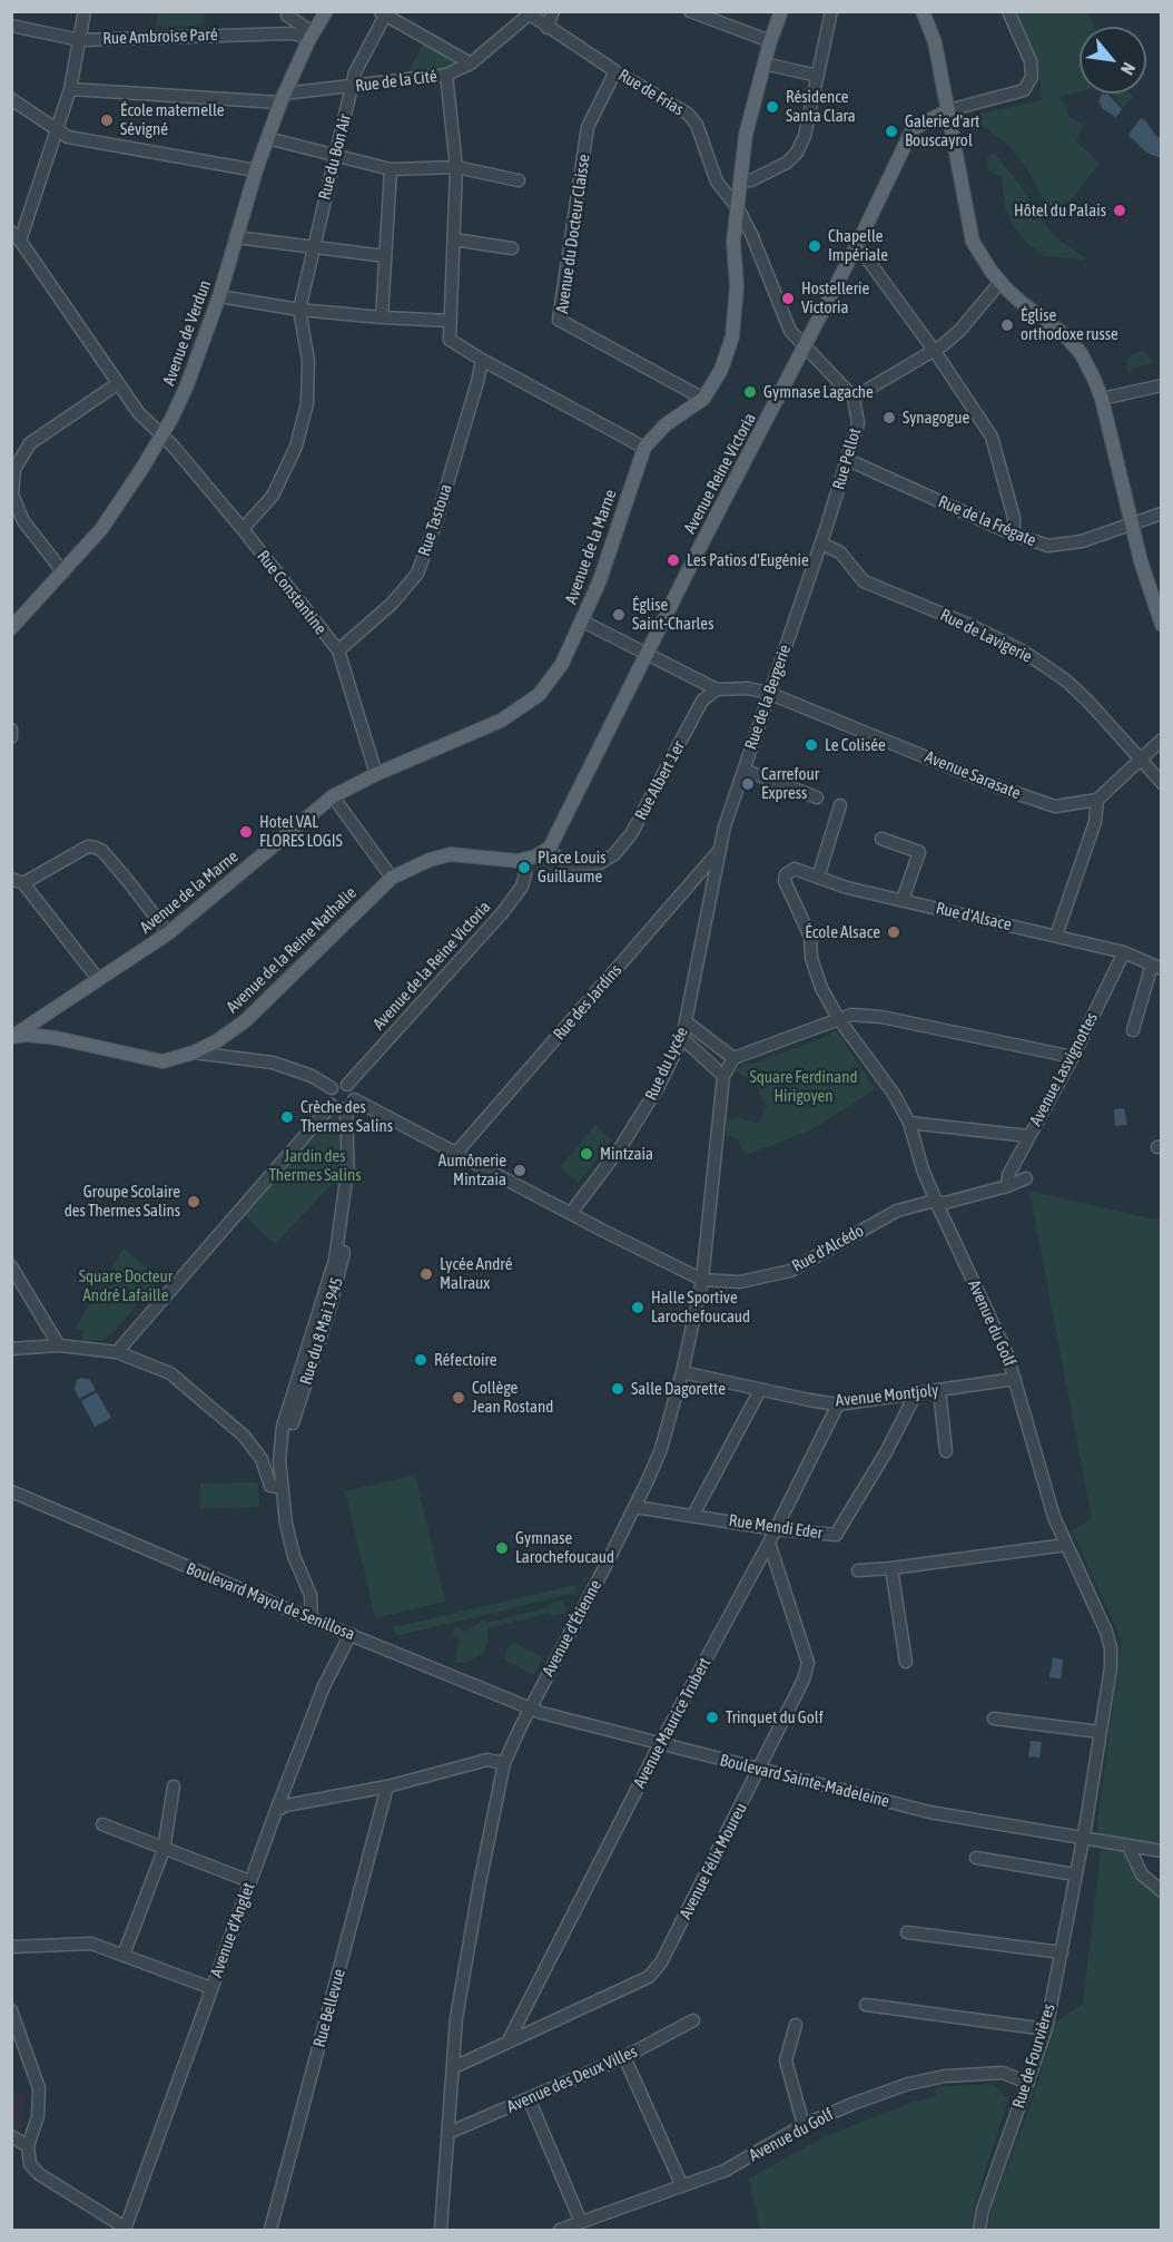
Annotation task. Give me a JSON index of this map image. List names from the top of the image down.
{
  "streets": {
    "main road": [
      "Avenue de Verdun",
      "Avenue Reine Victoria",
      "Avenue de la Marne",
      "Avenue de la Reine Nathalie"
    ],
    "street": [
      "Rue Ambroise Paré",
      "Rue de la Cité",
      "Rue de Frias",
      "Rue du Bon Air",
      "Avenue du Docteur Claisse",
      "Rue Pellot",
      "Rue Tastoua",
      "Rue de la Frégate",
      "Rue Constantine",
      "Rue de Lavigerie",
      "Rue de la Bergerie",
      "Avenue Sarasate",
      "Rue Albert 1er",
      "Rue d'Alsace",
      "Avenue de la Reine Victoria",
      "Rue des Jardins",
      "Rue du Lycée",
      "Avenue Lasvignottes",
      "Rue d'Alcédo",
      "Avenue du Golf",
      "Rue du 8 Mai 1945",
      "Avenue Montjoly",
      "Rue Mendi Eder",
      "Boulevard Mayol de Senillosa",
      "Avenue d'Étienne",
      "Avenue Maurice Trubert",
      "Boulevard Sainte-Madeleine",
      "Avenue Félix Moureu",
      "Avenue d'Anglet",
      "Rue Bellevue",
      "Rue de Fourvières",
      "Avenue des Deux Villes"
    ]
  },
  "crossings": [
    ["Rue Ambroise Paré", "Avenue de Verdun"],
    ["Rue de la Cité", "Rue de Frias"],
    ["Rue de la Cité", "Rue du Bon Air"],
    ["Rue de la Cité", "Avenue de Verdun"],
    ["Rue de Frias", "Avenue du Docteur Claisse"],
    ["Rue de Frias", "Avenue de la Marne"],
    ["Avenue du Docteur Claisse", "Avenue de la Marne"],
    ["Avenue de Verdun", "Rue Constantine"],
    ["Rue Pellot", "Rue de la Frégate"],
    ["Rue Pellot", "Rue de Lavigerie"],
    ["Rue Pellot", "Rue de la Bergerie"],
    ["Rue Tastoua", "Rue Constantine"],
    ["Avenue de la Marne", "Rue Constantine"],
    ["Avenue de la Marne", "Avenue de la Reine Nathalie"],
    ["Rue de Lavigerie", "Rue de la Bergerie"],
    ["Rue de la Bergerie", "Avenue Sarasate"],
    ["Rue de la Bergerie", "Rue des Jardins"],
    ["Rue de la Bergerie", "Rue du Lycée"],
    ["Rue Albert 1er", "Avenue de la Reine Nathalie"],
    ["Rue d'Alsace", "Avenue Lasvignottes"],
    ["Rue d'Alsace", "Avenue du Golf"],
    ["Avenue de la Reine Nathalie", "Avenue de la Reine Victoria"],
    ["Avenue de la Reine Victoria", "Rue d'Alcédo"],
    ["Avenue de la Reine Victoria", "Rue du 8 Mai 1945"],
    ["Rue des Jardins", "Rue du Lycée"],
    ["Rue des Jardins", "Rue d'Alcédo"],
    ["Rue du Lycée", "Rue d'Alcédo"],
    ["Avenue Lasvignottes", "Rue d'Alcédo"],
    ["Rue d'Alcédo", "Avenue du Golf"],
    ["Rue d'Alcédo", "Rue du 8 Mai 1945"],
    ["Rue d'Alcédo", "Avenue d'Étienne"],
    ["Avenue du Golf", "Avenue Montjoly"],
    ["Avenue du Golf", "Boulevard Sainte-Madeleine"],
    ["Avenue du Golf", "Rue de Fourvières"],
    ["Rue du 8 Mai 1945", "Boulevard Mayol de Senillosa"],
    ["Avenue Montjoly", "Rue Mendi Eder"],
    ["Avenue Montjoly", "Avenue d'Étienne"],
    ["Avenue Montjoly", "Avenue Maurice Trubert"],
    ["Rue Mendi Eder", "Avenue d'Étienne"],
    ["Rue Mendi Eder", "Avenue Maurice Trubert"],
    ["Boulevard Mayol de Senillosa", "Avenue d'Étienne"],
    ["Boulevard Mayol de Senillosa", "Boulevard Sainte-Madeleine"],
    ["Boulevard Mayol de Senillosa", "Avenue d'Anglet"],
    ["Avenue d'Étienne", "Boulevard Sainte-Madeleine"],
    ["Avenue d'Étienne", "Avenue Félix Moureu"],
    ["Avenue d'Étienne", "Avenue des Deux Villes"],
    ["Avenue Maurice Trubert", "Boulevard Sainte-Madeleine"],
    ["Avenue Maurice Trubert", "Avenue Félix Moureu"],
    ["Boulevard Sainte-Madeleine", "Avenue Félix Moureu"],
    ["Boulevard Sainte-Madeleine", "Rue de Fourvières"]
  ],
  "parks": ["Square Ferdinand Hirigoyen", "Jardin des Thermes Salins", "Square Docteur André Lafaille"],
  "places": [
    "Résidence Santa Clara",
    "École maternelle Sévigné",
    "Galerie d'art Bouscayrol",
    "Hôtel du Palais",
    "Chapelle Impériale",
    "Hostellerie Victoria",
    "Église orthodoxe russe",
    "Gymnase Lagache",
    "Synagogue",
    "Les Patios d'Eugénie",
    "Église Saint-Charles",
    "Le Colisée",
    "Carrefour Express",
    "Hotel VAL FLORES LOGIS",
    "Place Louis Guillaume",
    "École Alsace",
    "Crèche des Thermes Salins",
    "Mintzaia",
    "Aumônerie Mintzaia",
    "Groupe Scolaire des Thermes Salins",
    "Lycée André Malraux",
    "Halle Sportive Larochefoucaud",
    "Réfectoire",
    "Salle Dagorette",
    "Collège Jean Rostand",
    "Gymnase Larochefoucaud",
    "Trinquet du Golf"
  ],
  "north": "bottom right"
}
